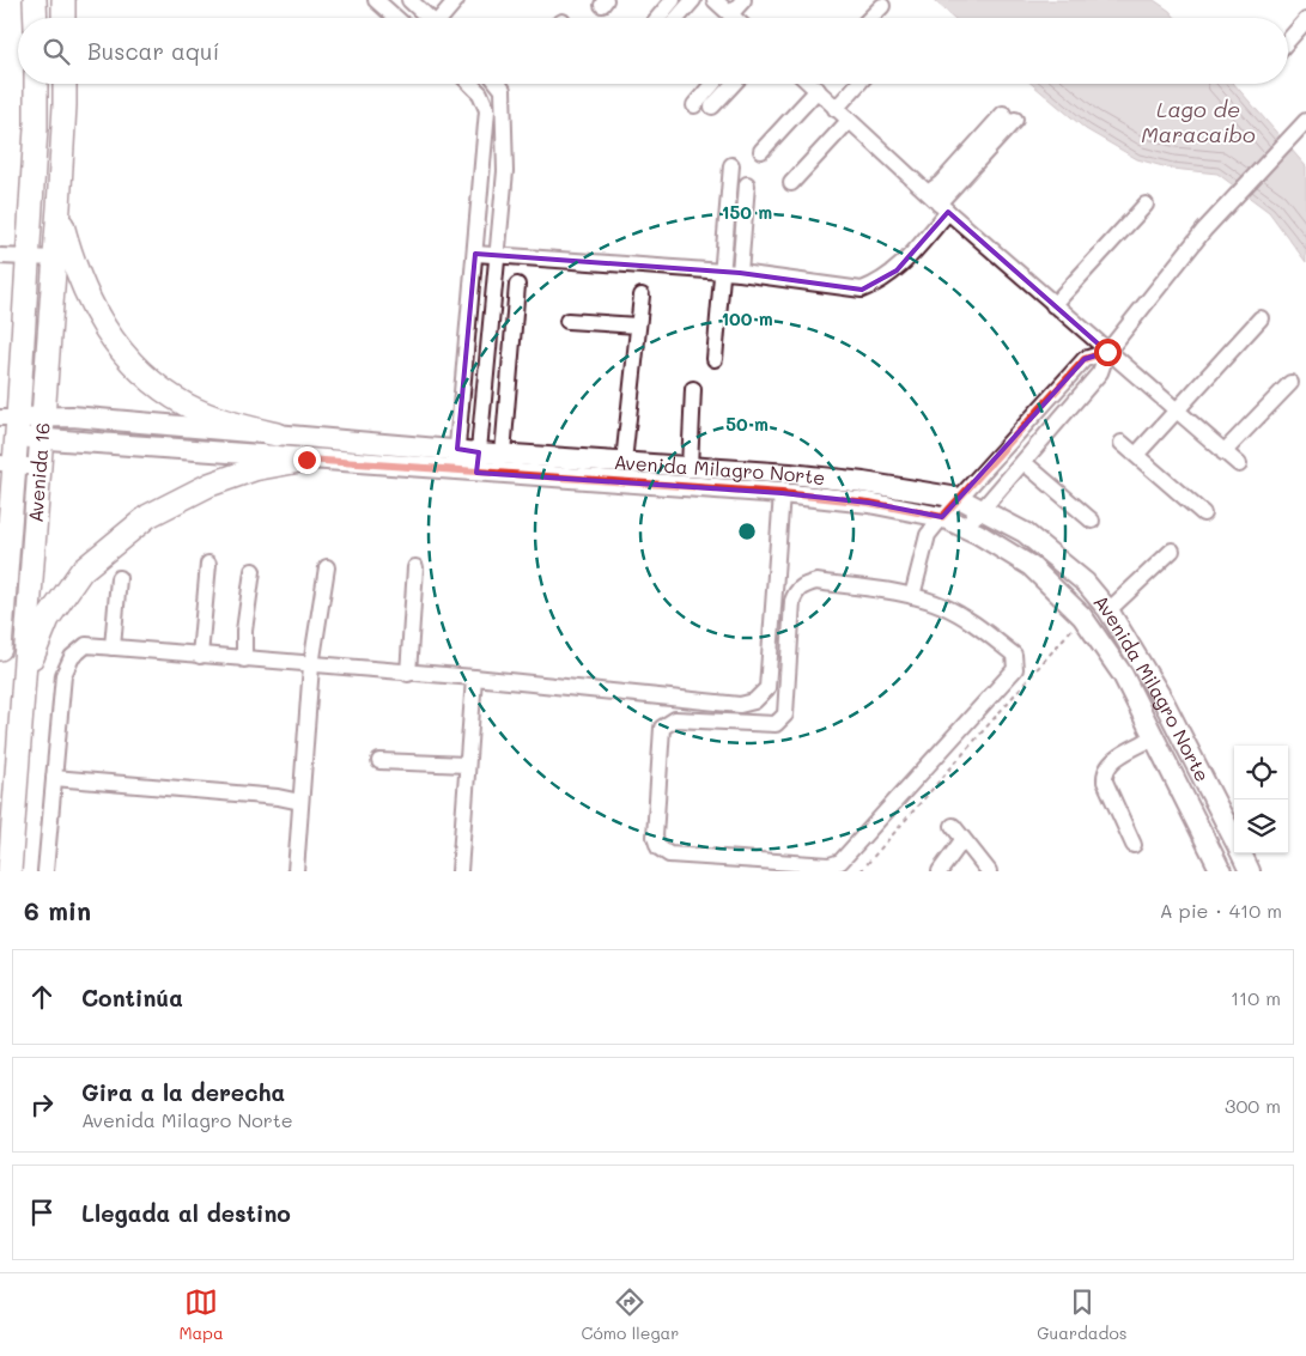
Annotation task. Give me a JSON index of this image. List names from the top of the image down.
{
  "streets": {
    "highway": ["Avenida 16"],
    "main road": ["Avenida Milagro Norte"]
  },
  "crossings": [
    ["Avenida Milagro Norte", "Avenida 16"]
  ],
  "water": ["Lago de Maracaibo"],
  "page": {
    "search": "Buscar aquí",
    "heading": ["6 min", "A pie · 410 m"],
    "list": [
      ["Continúa", "110 m"],
      ["Gira a la derecha", "Avenida Milagro Norte", "300 m"],
      "Llegada al destino"
    ],
    "nav": ["Mapa", "Cómo llegar", "Guardados"]
  },
  "rings": ["150 m", "100 m", "50 m"]
}
